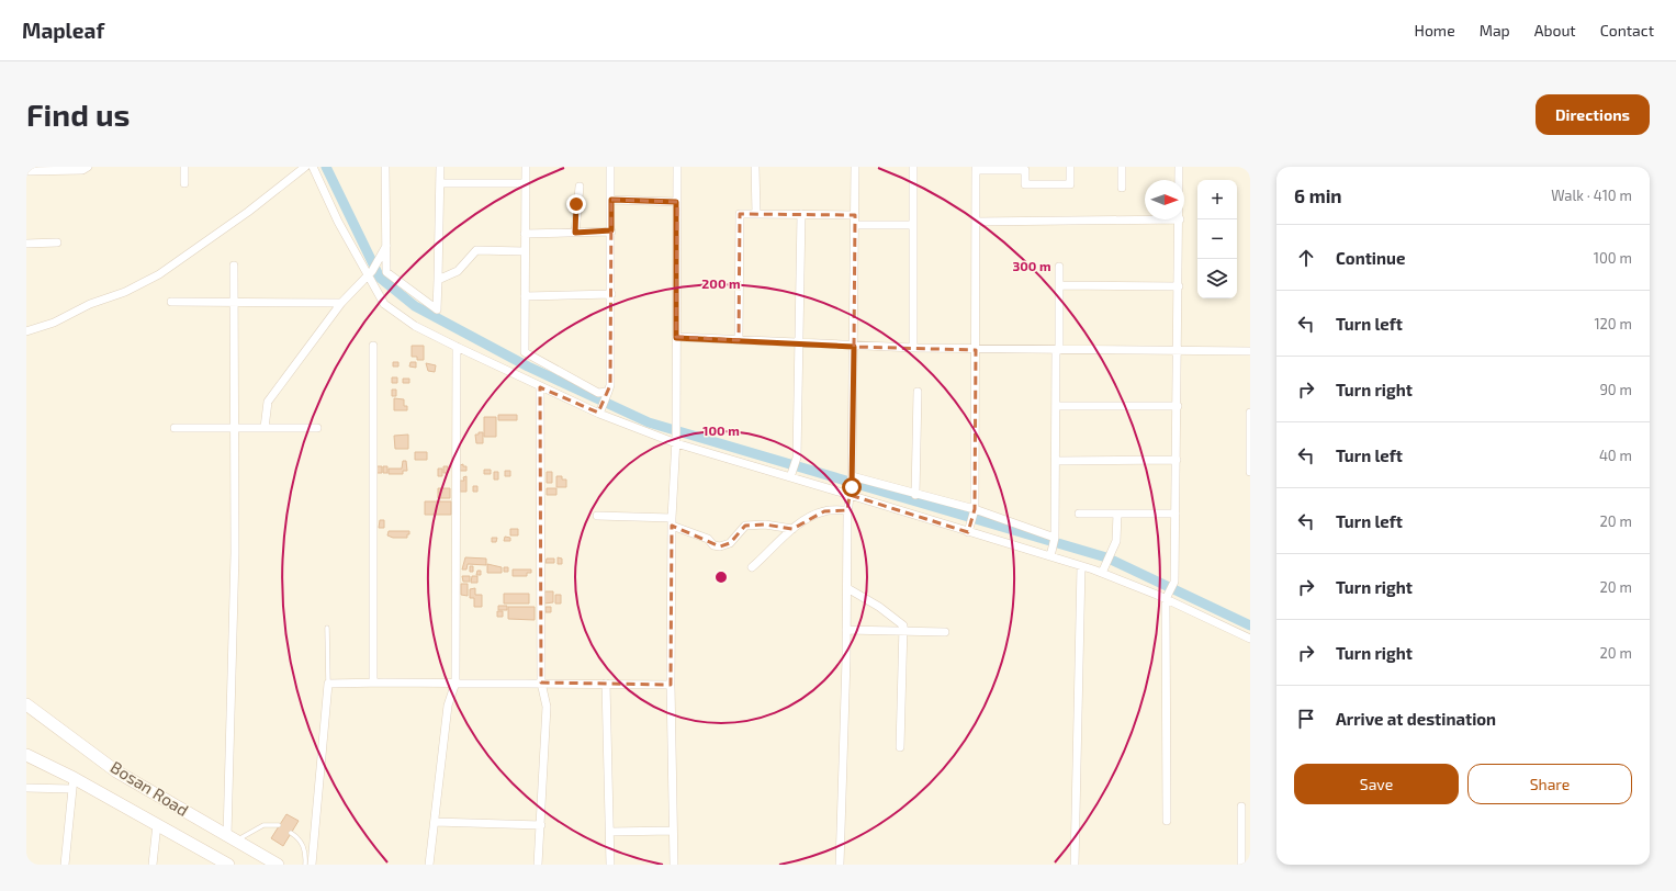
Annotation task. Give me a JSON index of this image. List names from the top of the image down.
{
  "streets": {
    "main road": ["Bosan Road"]
  },
  "north": "right",
  "page": {
    "header": "Mapleaf",
    "nav": [
      "Home",
      "Map",
      "About",
      "Contact"
    ],
    "buttons": [
      "Directions",
      ["Save", "Share"]
    ],
    "title": "Find us",
    "heading": ["6 min", "Walk · 410 m"],
    "map_buttons": ["+", "−"],
    "list": [
      ["Continue", "100 m"],
      ["Turn left", "120 m"],
      ["Turn right", "90 m"],
      ["Turn left", "40 m"],
      ["Turn left", "20 m"],
      ["Turn right", "20 m"],
      ["Turn right", "20 m"],
      "Arrive at destination"
    ]
  },
  "rings": ["300 m", "200 m", "100 m"]
}
